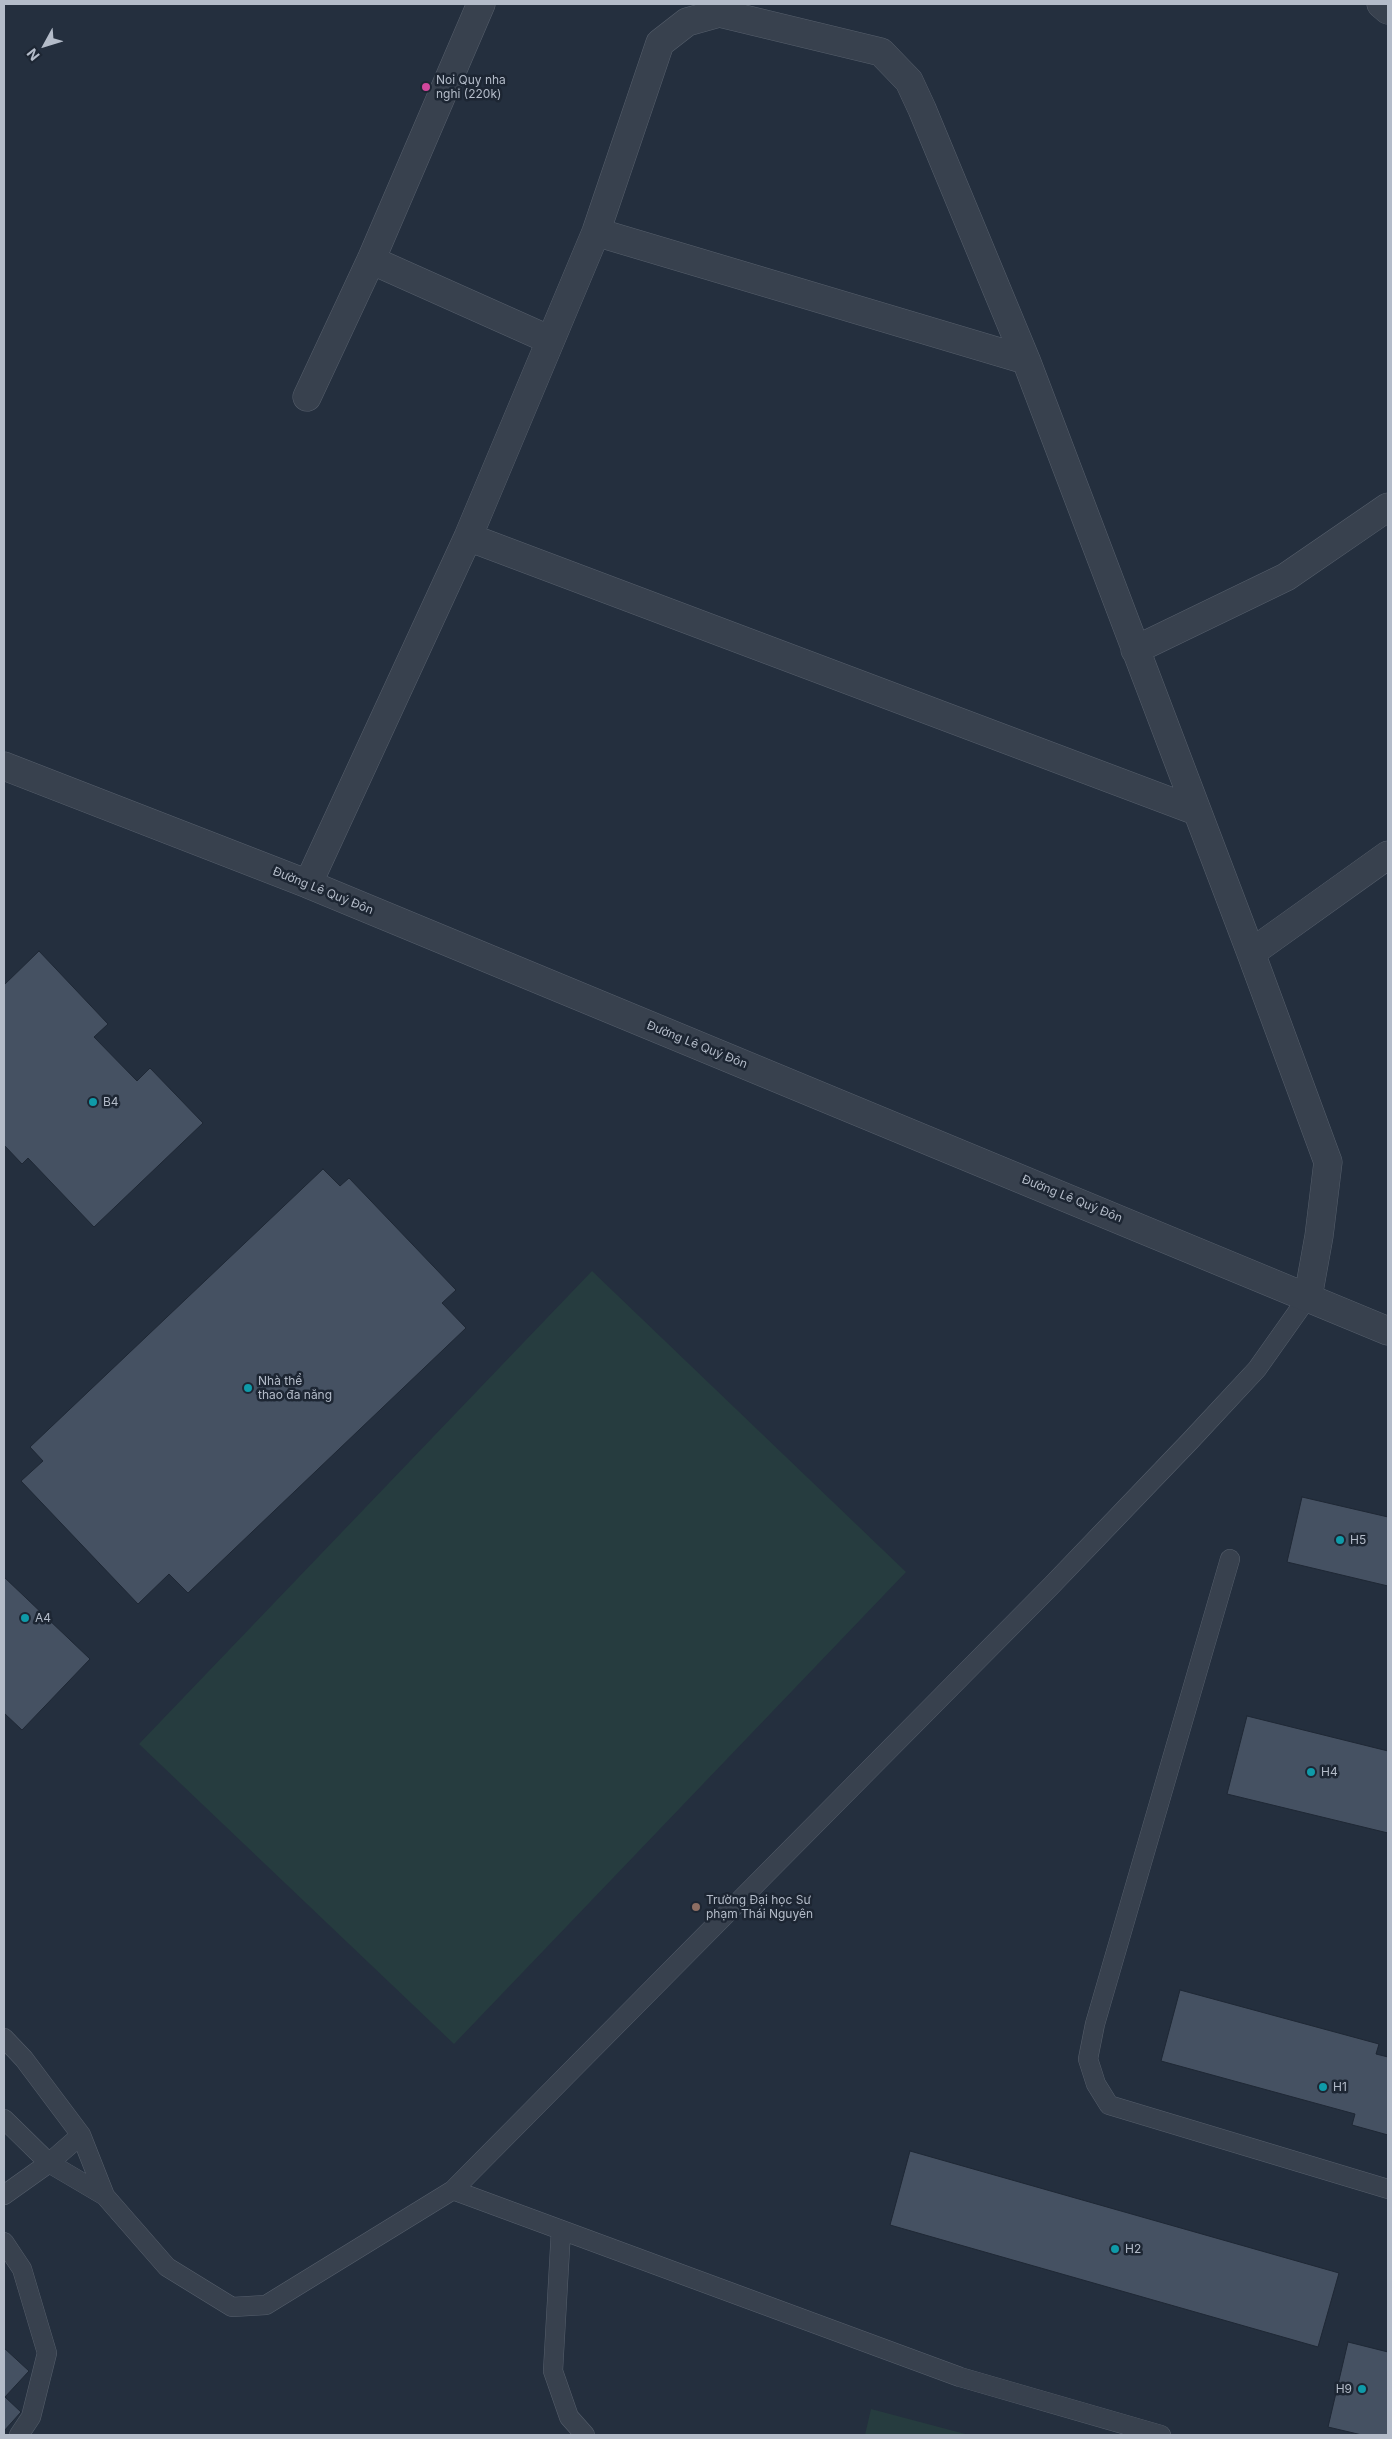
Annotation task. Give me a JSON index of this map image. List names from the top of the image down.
{
  "streets": {
    "street": ["Đường Lê Quý Đôn"]
  },
  "places": [
    "Noi Quy nha nghi (220k)",
    "B4",
    "Nhà thể thao đa năng",
    "H5",
    "A4",
    "H4",
    "Trường Đại học Sư phạm Thái Nguyên",
    "H1",
    "H2",
    "H9"
  ],
  "north": "bottom left"
}
